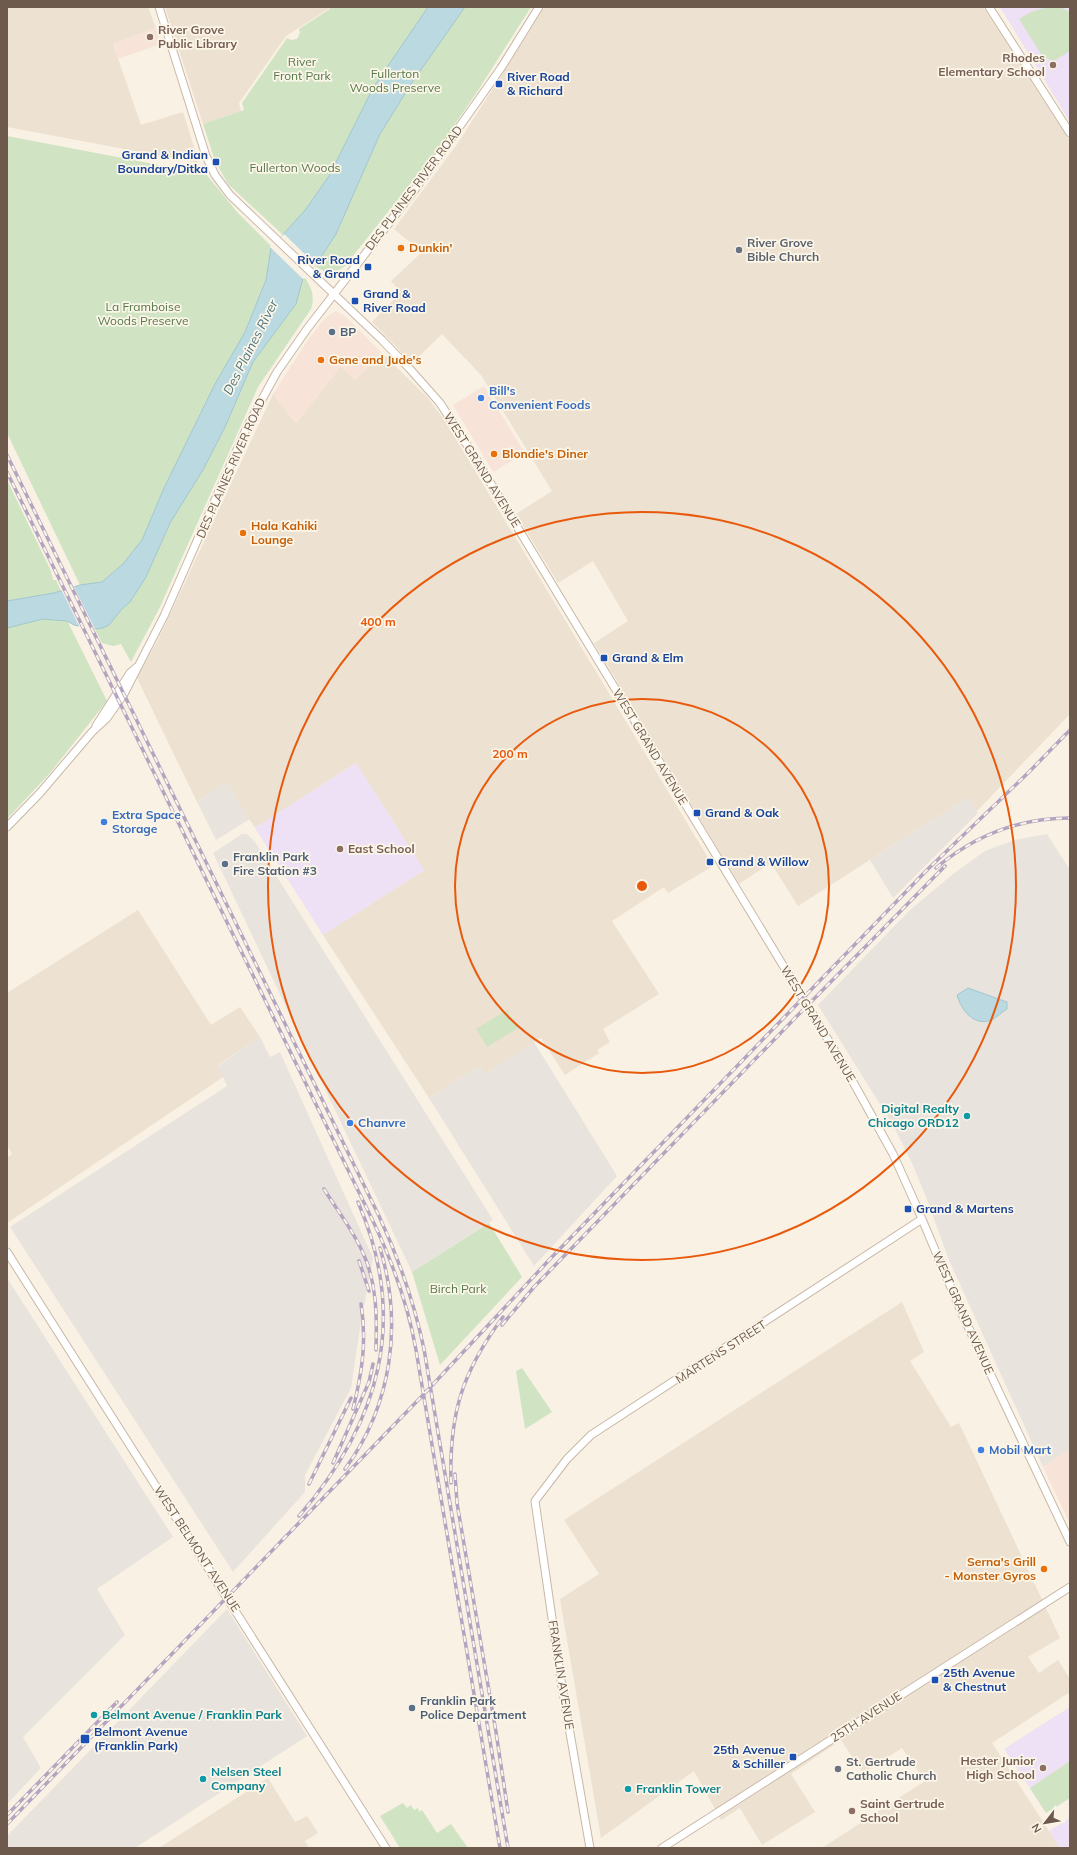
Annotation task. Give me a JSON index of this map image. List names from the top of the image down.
{
  "streets": {
    "main road": [
      "DES PLAINES RIVER ROAD",
      "WEST GRAND AVENUE",
      "MARTENS STREET",
      "WEST BELMONT AVENUE",
      "FRANKLIN AVENUE",
      "25TH AVENUE"
    ]
  },
  "crossings": [
    ["DES PLAINES RIVER ROAD", "WEST GRAND AVENUE"],
    ["WEST GRAND AVENUE", "MARTENS STREET"],
    ["MARTENS STREET", "FRANKLIN AVENUE"]
  ],
  "water": ["Des Plaines River"],
  "parks": [
    "River Front Park",
    "Fullerton Woods Preserve",
    "Fullerton Woods",
    "La Framboise Woods Preserve",
    "Birch Park"
  ],
  "places": {
    "other": [
      "River Grove Public Library",
      "Rhodes Elementary School",
      "Dunkin'",
      "River Grove Bible Church",
      "BP",
      "Gene and Jude's",
      "Bill's Convenient Foods",
      "Blondie's Diner",
      "Hala Kahiki Lounge",
      "Extra Space Storage",
      "East School",
      "Franklin Park Fire Station #3",
      "Digital Realty Chicago ORD12",
      "Chanvre",
      "Mobil Mart",
      "Serna's Grill - Monster Gyros",
      "Franklin Park Police Department",
      "Belmont Avenue / Franklin Park",
      "Hester Junior High School",
      "St. Gertrude Catholic Church",
      "Nelsen Steel Company",
      "Franklin Tower",
      "Saint Gertrude School"
    ],
    "transit": [
      "River Road & Richard",
      "Grand & Indian Boundary/Ditka",
      "River Road & Grand",
      "Grand & River Road",
      "Grand & Elm",
      "Grand & Oak",
      "Grand & Willow",
      "Grand & Martens",
      "25th Avenue & Chestnut",
      "Belmont Avenue (Franklin Park)",
      "25th Avenue & Schiller"
    ]
  },
  "north": "bottom left",
  "rings": ["400 m", "200 m"]
}
